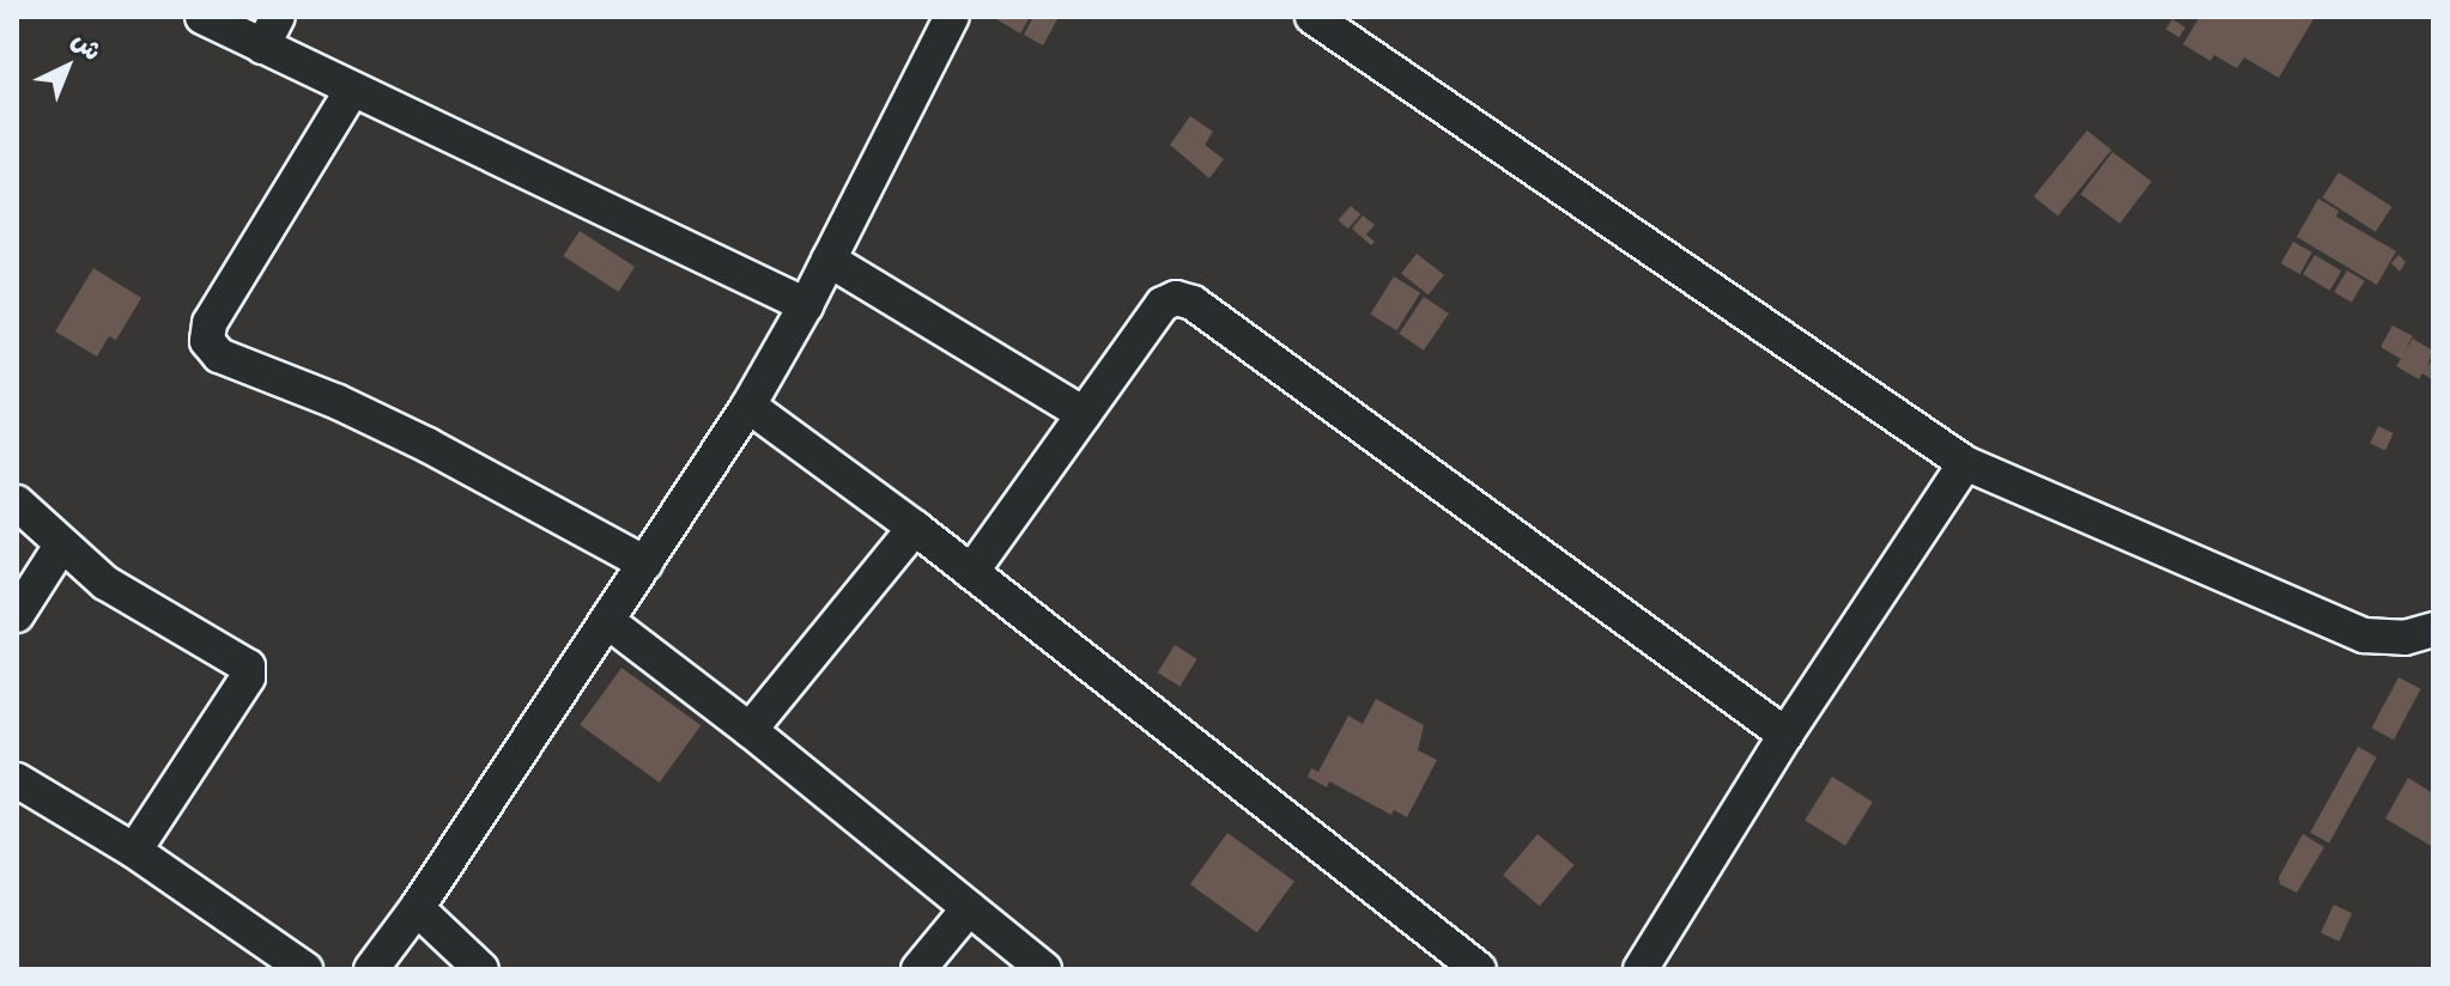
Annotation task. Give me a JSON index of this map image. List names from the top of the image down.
{
  "north": "top right"
}
